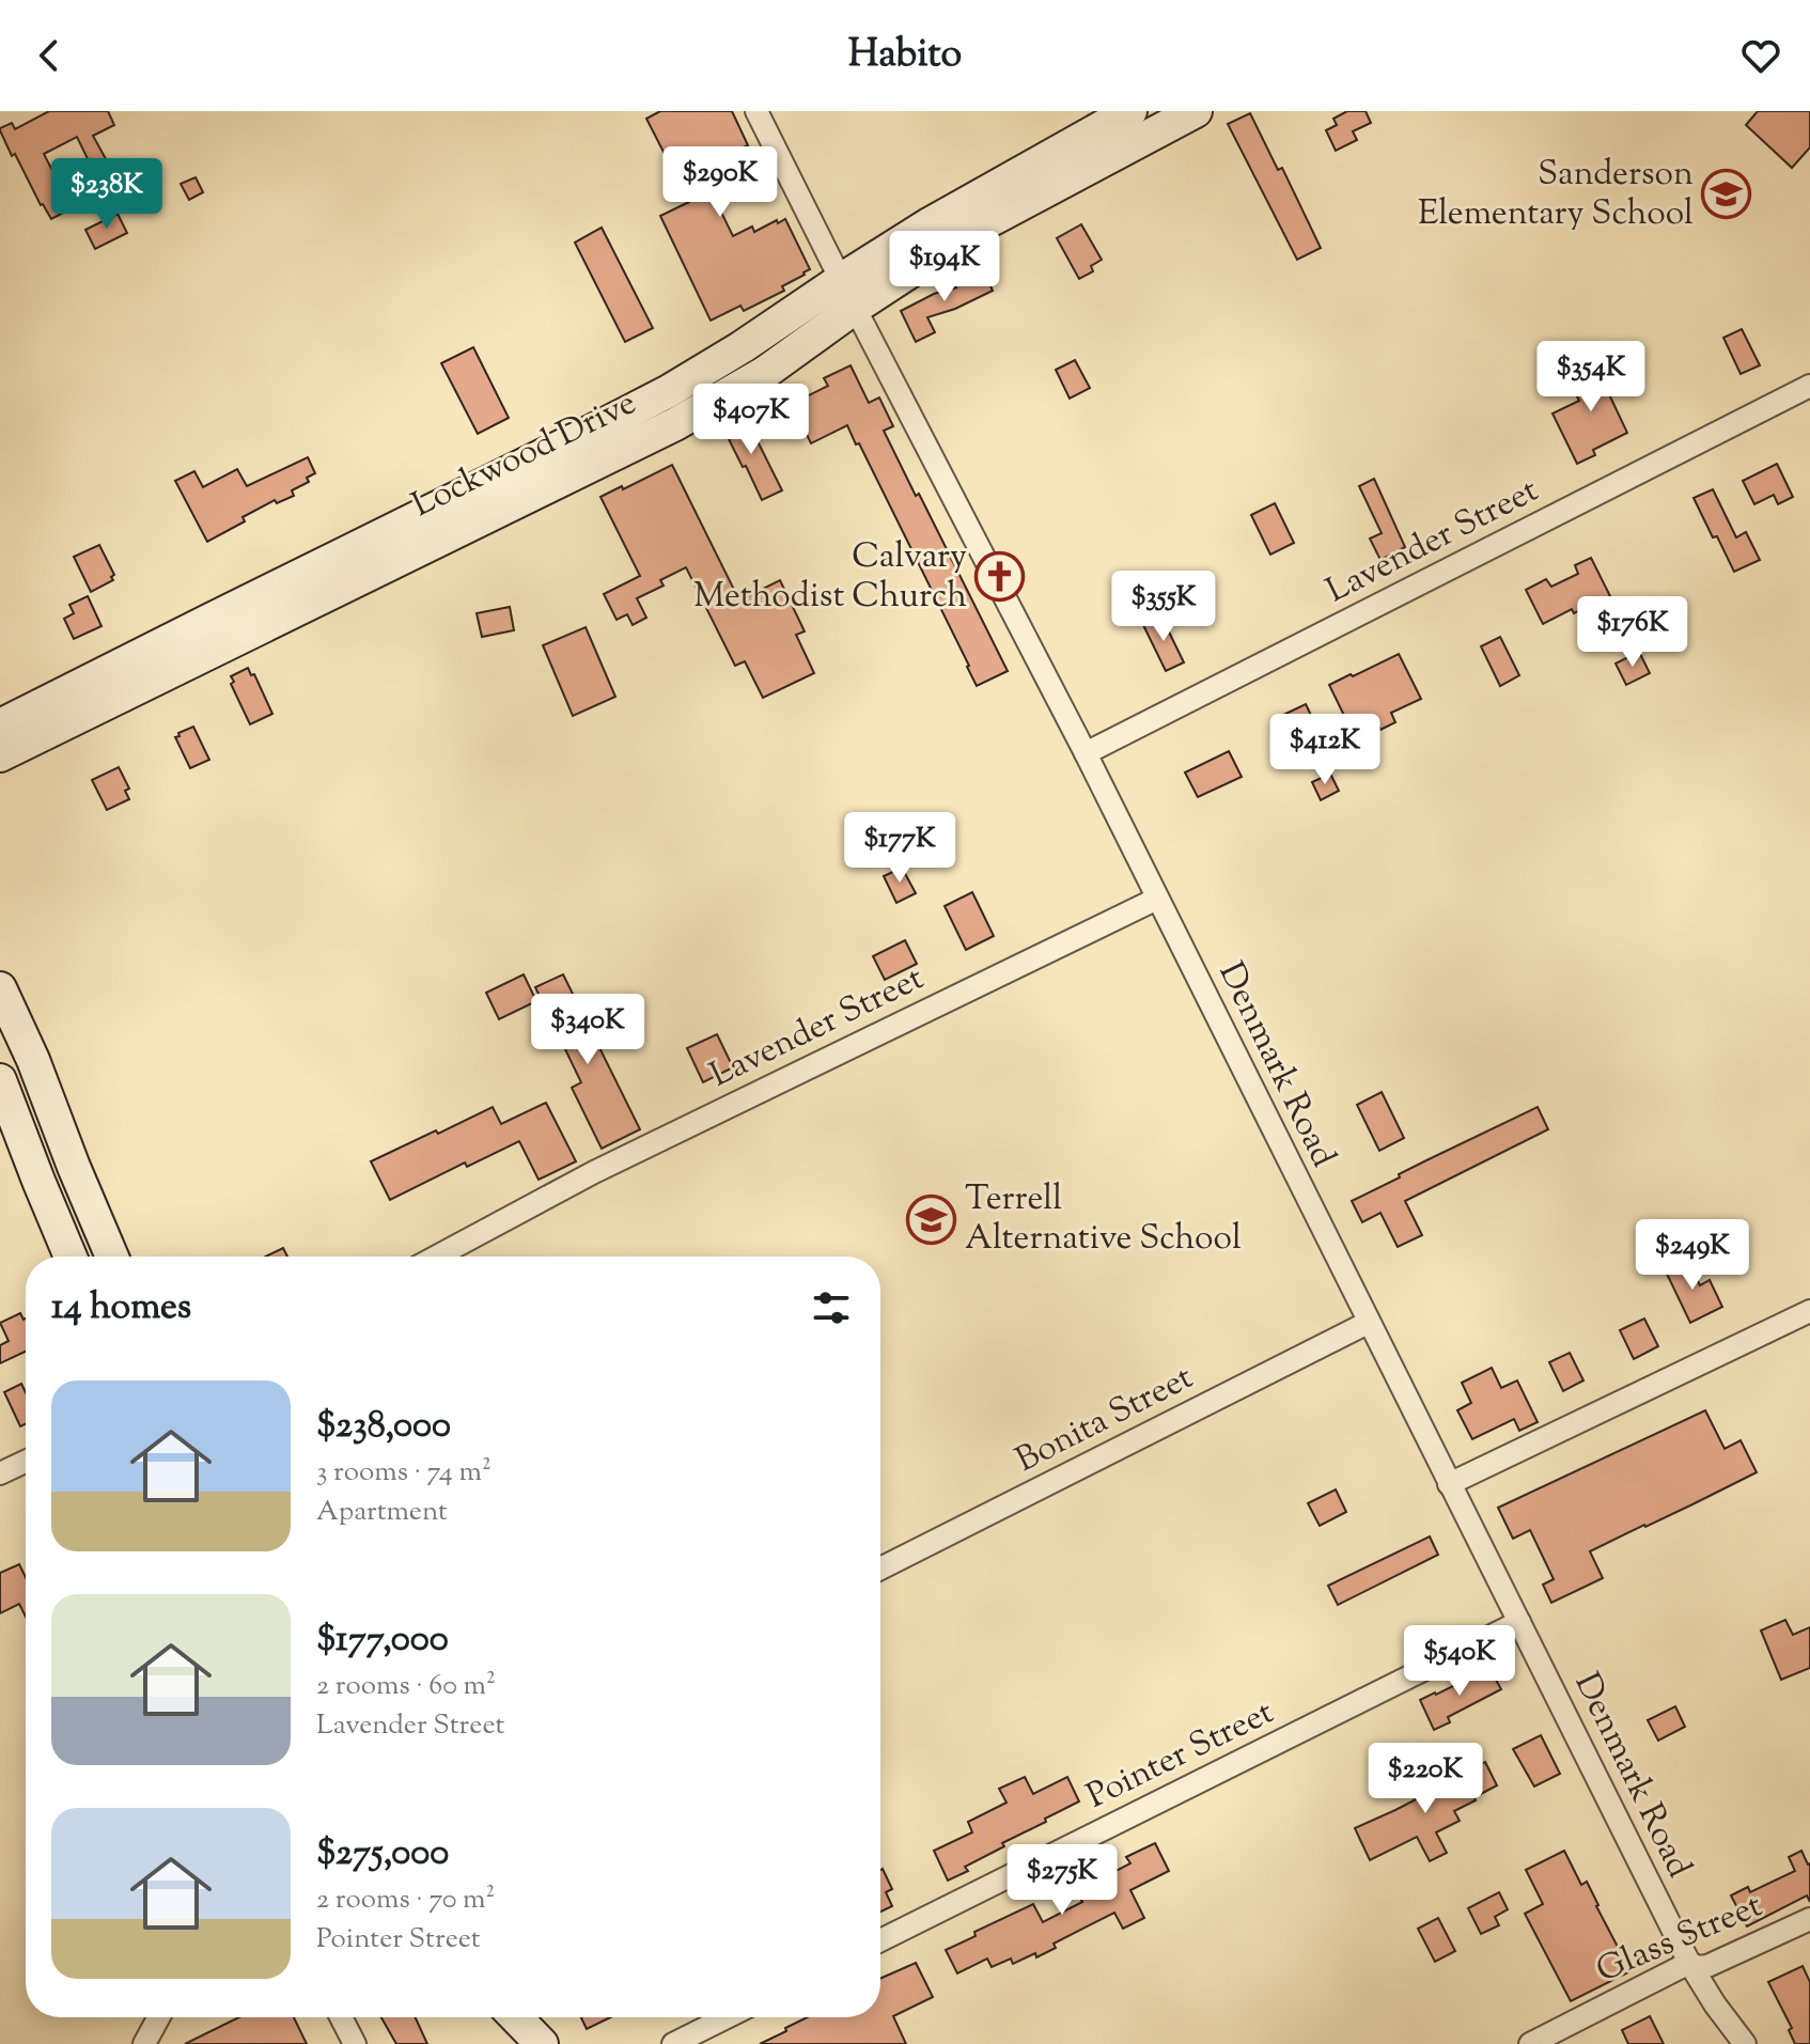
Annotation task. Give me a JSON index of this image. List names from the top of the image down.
{
  "streets": {
    "main road": ["Lockwood Drive"],
    "street": [
      "Lavender Street",
      "Denmark Road",
      "Bonita Street",
      "Pointer Street",
      "Glass Street"
    ]
  },
  "crossings": [
    ["Lockwood Drive", "Denmark Road"],
    ["Lavender Street", "Denmark Road"],
    ["Denmark Road", "Bonita Street"],
    ["Denmark Road", "Pointer Street"],
    ["Denmark Road", "Glass Street"]
  ],
  "places": {
    "school or university": ["Sanderson Elementary School", "Terrell Alternative School"],
    "church": ["Calvary Methodist Church"]
  },
  "page": {
    "header": "Habito",
    "price": [
      "$290K",
      "$238K",
      "$194K",
      "$354K",
      "$407K",
      "$355K",
      "$176K",
      "$412K",
      "$177K",
      "$340K",
      "$249K",
      "$540K",
      "$220K",
      "$275K"
    ],
    "heading": "14 homes",
    "list": [
      {
        "name": "$238,000",
        "note": "3 rooms · 74 m² · Apartment"
      },
      {
        "name": "$177,000",
        "note": "2 rooms · 60 m² · Lavender Street"
      },
      {
        "name": "$275,000",
        "note": "2 rooms · 70 m² · Pointer Street"
      }
    ]
  }
}
